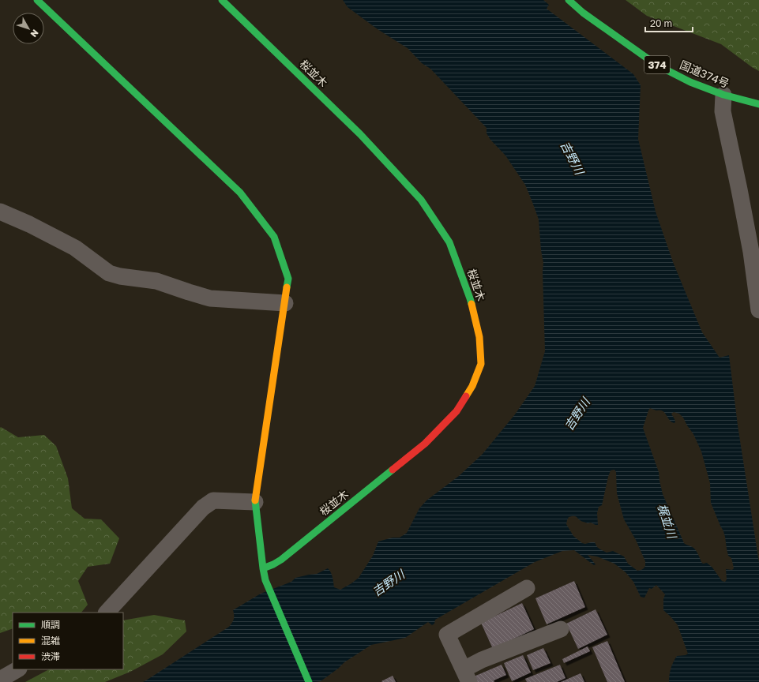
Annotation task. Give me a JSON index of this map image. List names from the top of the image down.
{
  "streets": {
    "main road": ["374", "桜並木", "国道374号"]
  },
  "water": ["吉野川", "梶並川"],
  "legend": ["順調", "混雑", "渋滞"],
  "scale_bar": "20 m",
  "north": "bottom right"
}
